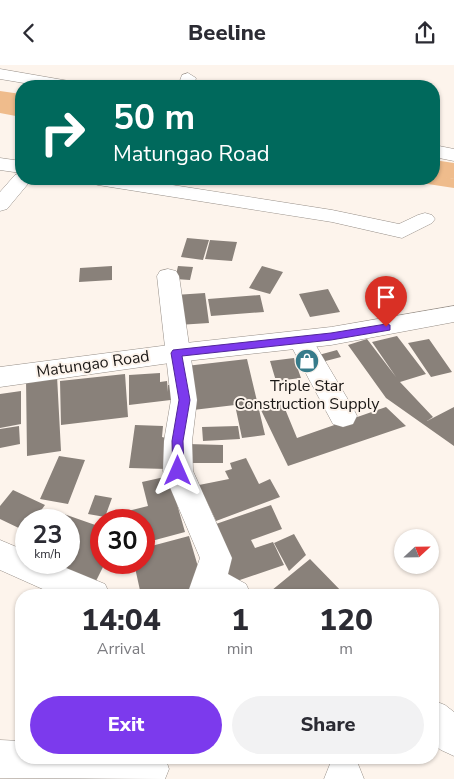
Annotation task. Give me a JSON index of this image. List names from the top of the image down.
{
  "streets": {
    "street": ["Matungao Road"]
  },
  "places": {
    "shop": ["Triple Star Construction Supply"]
  },
  "north": "right",
  "page": {
    "header": "Beeline",
    "turn": ["50 m", "Matungao Road"],
    "speed": "23 km/h",
    "limit": "30",
    "eta": [
      "14:04",
      "Arrival",
      "1",
      "min",
      "120",
      "m"
    ],
    "buttons": ["Exit", "Share"]
  }
}
